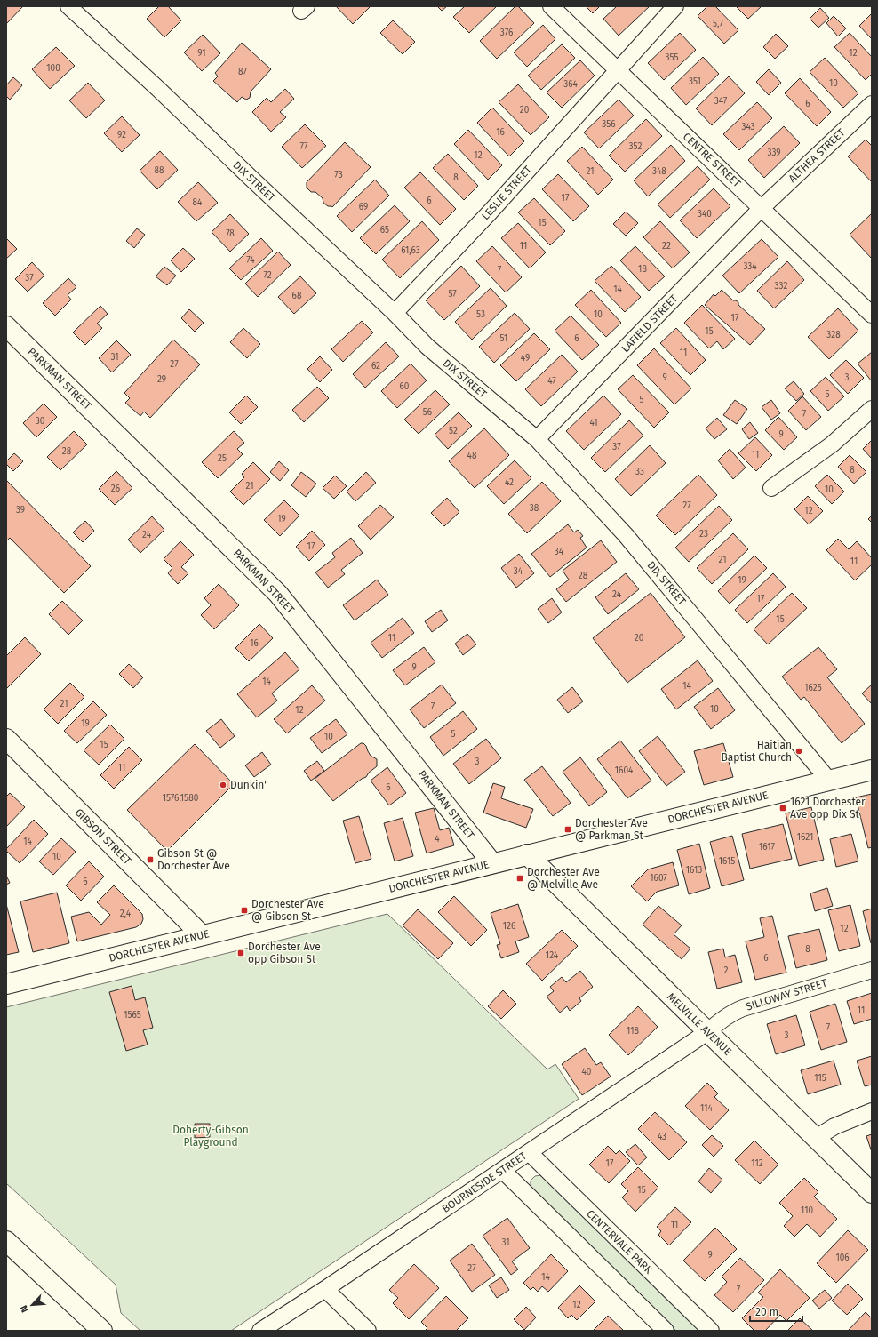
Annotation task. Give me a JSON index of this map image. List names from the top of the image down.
{
  "streets": {
    "street": [
      "ALTHEA STREET",
      "CENTRE STREET",
      "DIX STREET",
      "LESLIE STREET",
      "LAFIELD STREET",
      "PARKMAN STREET",
      "DORCHESTER AVENUE",
      "GIBSON STREET",
      "SILLOWAY STREET",
      "MELVILLE AVENUE",
      "BOURNESIDE STREET",
      "CENTERVALE PARK"
    ]
  },
  "crossings": [
    ["ALTHEA STREET", "CENTRE STREET"],
    ["ALTHEA STREET", "LAFIELD STREET"],
    ["CENTRE STREET", "LESLIE STREET"],
    ["CENTRE STREET", "LAFIELD STREET"],
    ["DIX STREET", "LESLIE STREET"],
    ["DIX STREET", "LAFIELD STREET"],
    ["DIX STREET", "DORCHESTER AVENUE"],
    ["PARKMAN STREET", "DORCHESTER AVENUE"],
    ["DORCHESTER AVENUE", "GIBSON STREET"],
    ["DORCHESTER AVENUE", "MELVILLE AVENUE"],
    ["SILLOWAY STREET", "MELVILLE AVENUE"],
    ["SILLOWAY STREET", "BOURNESIDE STREET"],
    ["MELVILLE AVENUE", "BOURNESIDE STREET"],
    ["BOURNESIDE STREET", "CENTERVALE PARK"]
  ],
  "parks": ["Doherty-Gibson Playground"],
  "places": {
    "other": ["Haitian Baptist Church", "Dunkin'"],
    "transit": [
      "1621 Dorchester Ave opp Dix St",
      "Dorchester Ave @ Parkman St",
      "Gibson St @ Dorchester Ave",
      "Dorchester Ave @ Melville Ave",
      "Dorchester Ave @ Gibson St",
      "Dorchester Ave opp Gibson St"
    ]
  },
  "house_numbers": [
    "5,7",
    "376",
    "91",
    "12",
    "355",
    "100",
    "87",
    "351",
    "10",
    "364",
    "347",
    "6",
    "20",
    "356",
    "343",
    "16",
    "92",
    "77",
    "352",
    "339",
    "12",
    "88",
    "21",
    "348",
    "73",
    "8",
    "17",
    "6",
    "84",
    "69",
    "340",
    "15",
    "65",
    "78",
    "11",
    "22",
    "61,63",
    "74",
    "334",
    "18",
    "7",
    "72",
    "37",
    "332",
    "14",
    "57",
    "68",
    "53",
    "10",
    "17",
    "15",
    "328",
    "51",
    "6",
    "11",
    "31",
    "49",
    "27",
    "62",
    "9",
    "3",
    "29",
    "47",
    "60",
    "5",
    "5",
    "56",
    "7",
    "30",
    "41",
    "52",
    "9",
    "37",
    "28",
    "11",
    "48",
    "25",
    "8",
    "33",
    "42",
    "21",
    "26",
    "10",
    "27",
    "38",
    "39",
    "12",
    "19",
    "23",
    "24",
    "17",
    "34",
    "21",
    "11",
    "34",
    "28",
    "19",
    "24",
    "17",
    "15",
    "11",
    "20",
    "16",
    "9",
    "14",
    "14",
    "1625",
    "21",
    "7",
    "10",
    "12",
    "19",
    "5",
    "10",
    "15",
    "3",
    "11",
    "1604",
    "6",
    "1576,1580",
    "1621",
    "4",
    "14",
    "1617",
    "10",
    "1615",
    "1613",
    "1607",
    "6",
    "2,4",
    "126",
    "12",
    "8",
    "124",
    "6",
    "2",
    "11",
    "1565",
    "7",
    "118",
    "3",
    "40",
    "115",
    "114",
    "43",
    "17",
    "112",
    "15",
    "110",
    "11",
    "31",
    "9",
    "106",
    "27",
    "14",
    "7",
    "12"
  ],
  "scale_bar": "20 m",
  "north": "bottom left"
}
